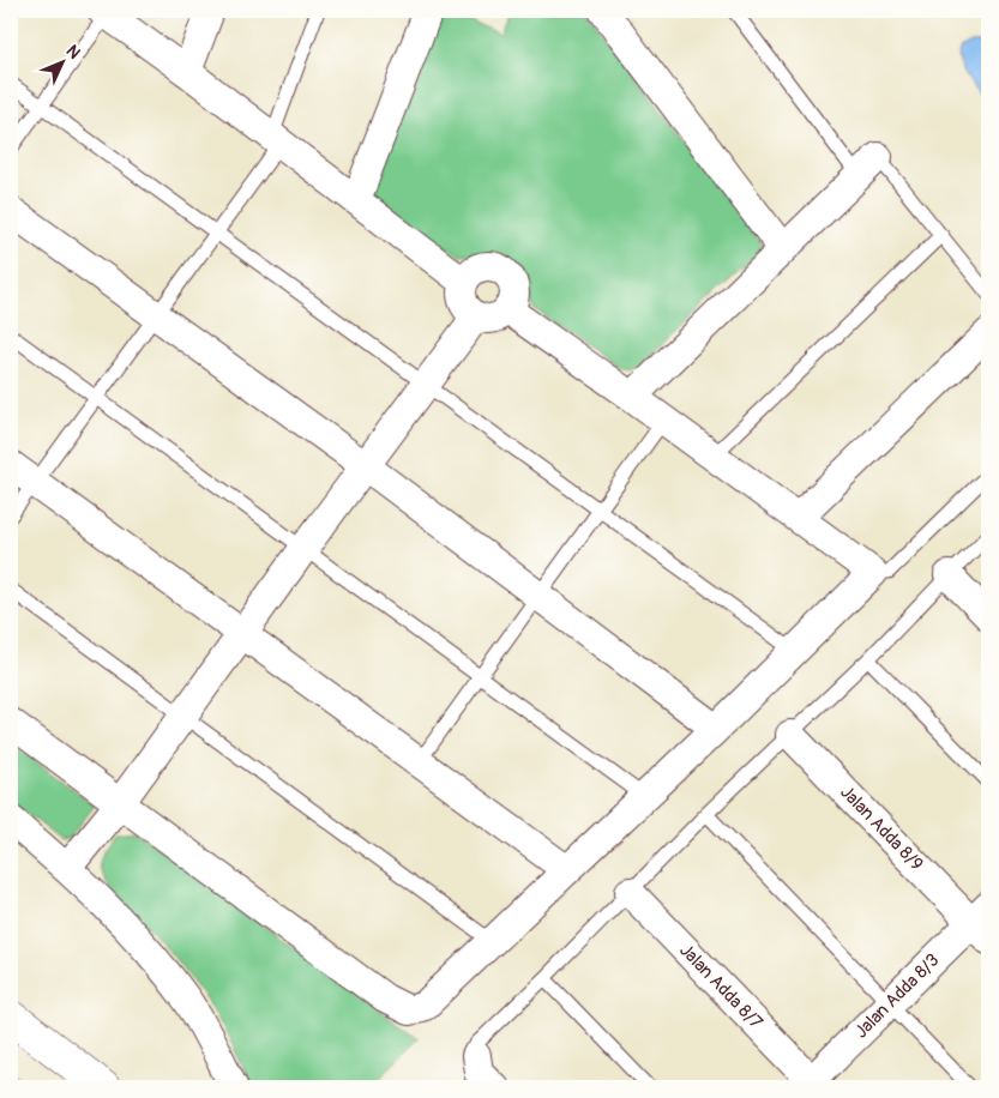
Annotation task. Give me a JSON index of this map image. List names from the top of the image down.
{
  "streets": {
    "street": ["Jalan Adda 8/9", "Jalan Adda 8/7", "Jalan Adda 8/3"]
  },
  "crossings": [
    ["Jalan Adda 8/9", "Jalan Adda 8/3"],
    ["Jalan Adda 8/7", "Jalan Adda 8/3"]
  ],
  "north": "top right"
}
